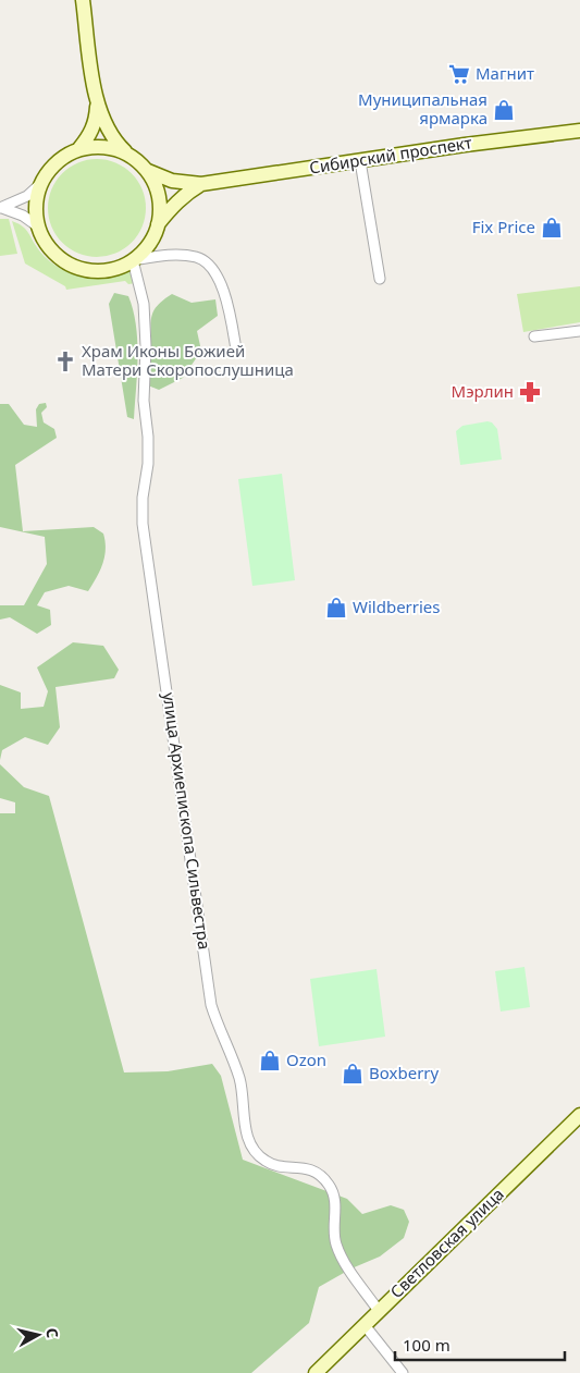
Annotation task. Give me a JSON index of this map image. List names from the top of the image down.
{
  "streets": {
    "main road": ["Сибирский проспект", "Светловская улица"],
    "street": ["улица Архиепископа Сильвестра"]
  },
  "crossings": [
    ["улица Архиепископа Сильвестра", "Светловская улица"]
  ],
  "places": {
    "supermarket": ["Магнит"],
    "shop": [
      "Муниципальная ярмарка",
      "Fix Price",
      "Wildberries",
      "Ozon",
      "Boxberry"
    ],
    "church": ["Храм Иконы Божией Матери Скоропослушница"],
    "pharmacy": ["Мэрлин"]
  },
  "scale_bar": "100 m",
  "north": "right"
}
